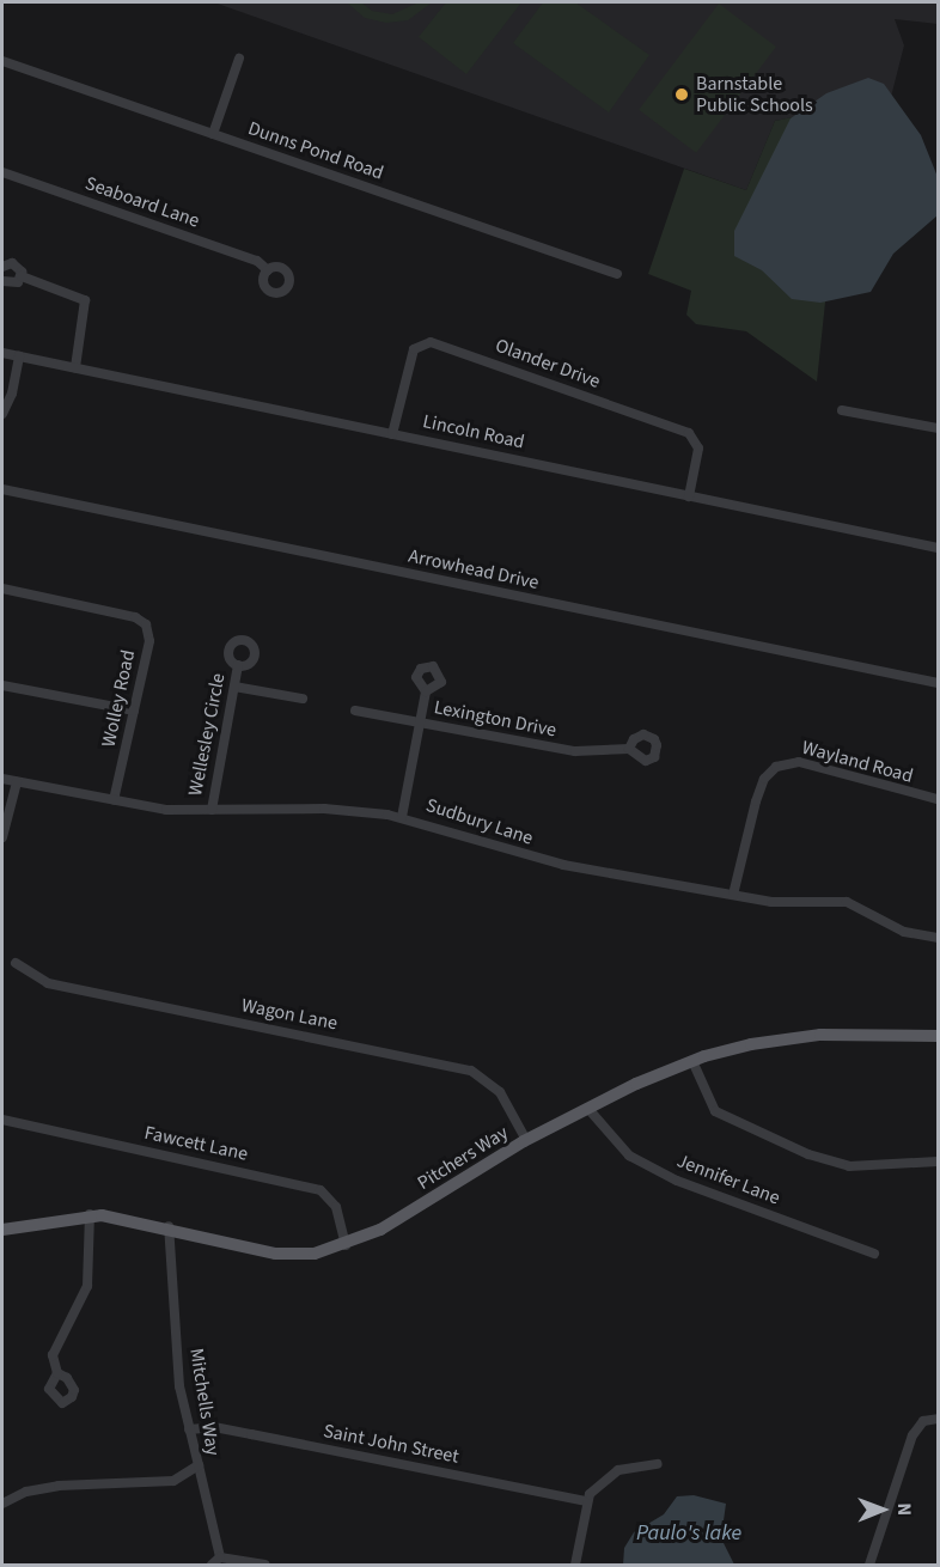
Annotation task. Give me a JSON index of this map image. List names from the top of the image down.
{
  "streets": {
    "main road": ["Pitchers Way"],
    "street": [
      "Dunns Pond Road",
      "Seaboard Lane",
      "Olander Drive",
      "Lincoln Road",
      "Arrowhead Drive",
      "Wolley Road",
      "Lexington Drive",
      "Wellesley Circle",
      "Wayland Road",
      "Sudbury Lane",
      "Wagon Lane",
      "Fawcett Lane",
      "Jennifer Lane",
      "Mitchells Way",
      "Saint John Street"
    ]
  },
  "crossings": [
    ["Olander Drive", "Lincoln Road"],
    ["Wolley Road", "Sudbury Lane"],
    ["Wellesley Circle", "Sudbury Lane"],
    ["Wayland Road", "Sudbury Lane"],
    ["Wagon Lane", "Pitchers Way"],
    ["Fawcett Lane", "Pitchers Way"],
    ["Pitchers Way", "Jennifer Lane"],
    ["Pitchers Way", "Mitchells Way"],
    ["Mitchells Way", "Saint John Street"]
  ],
  "water": ["Paulo's lake"],
  "places": ["Barnstable Public Schools"],
  "north": "right"
}
